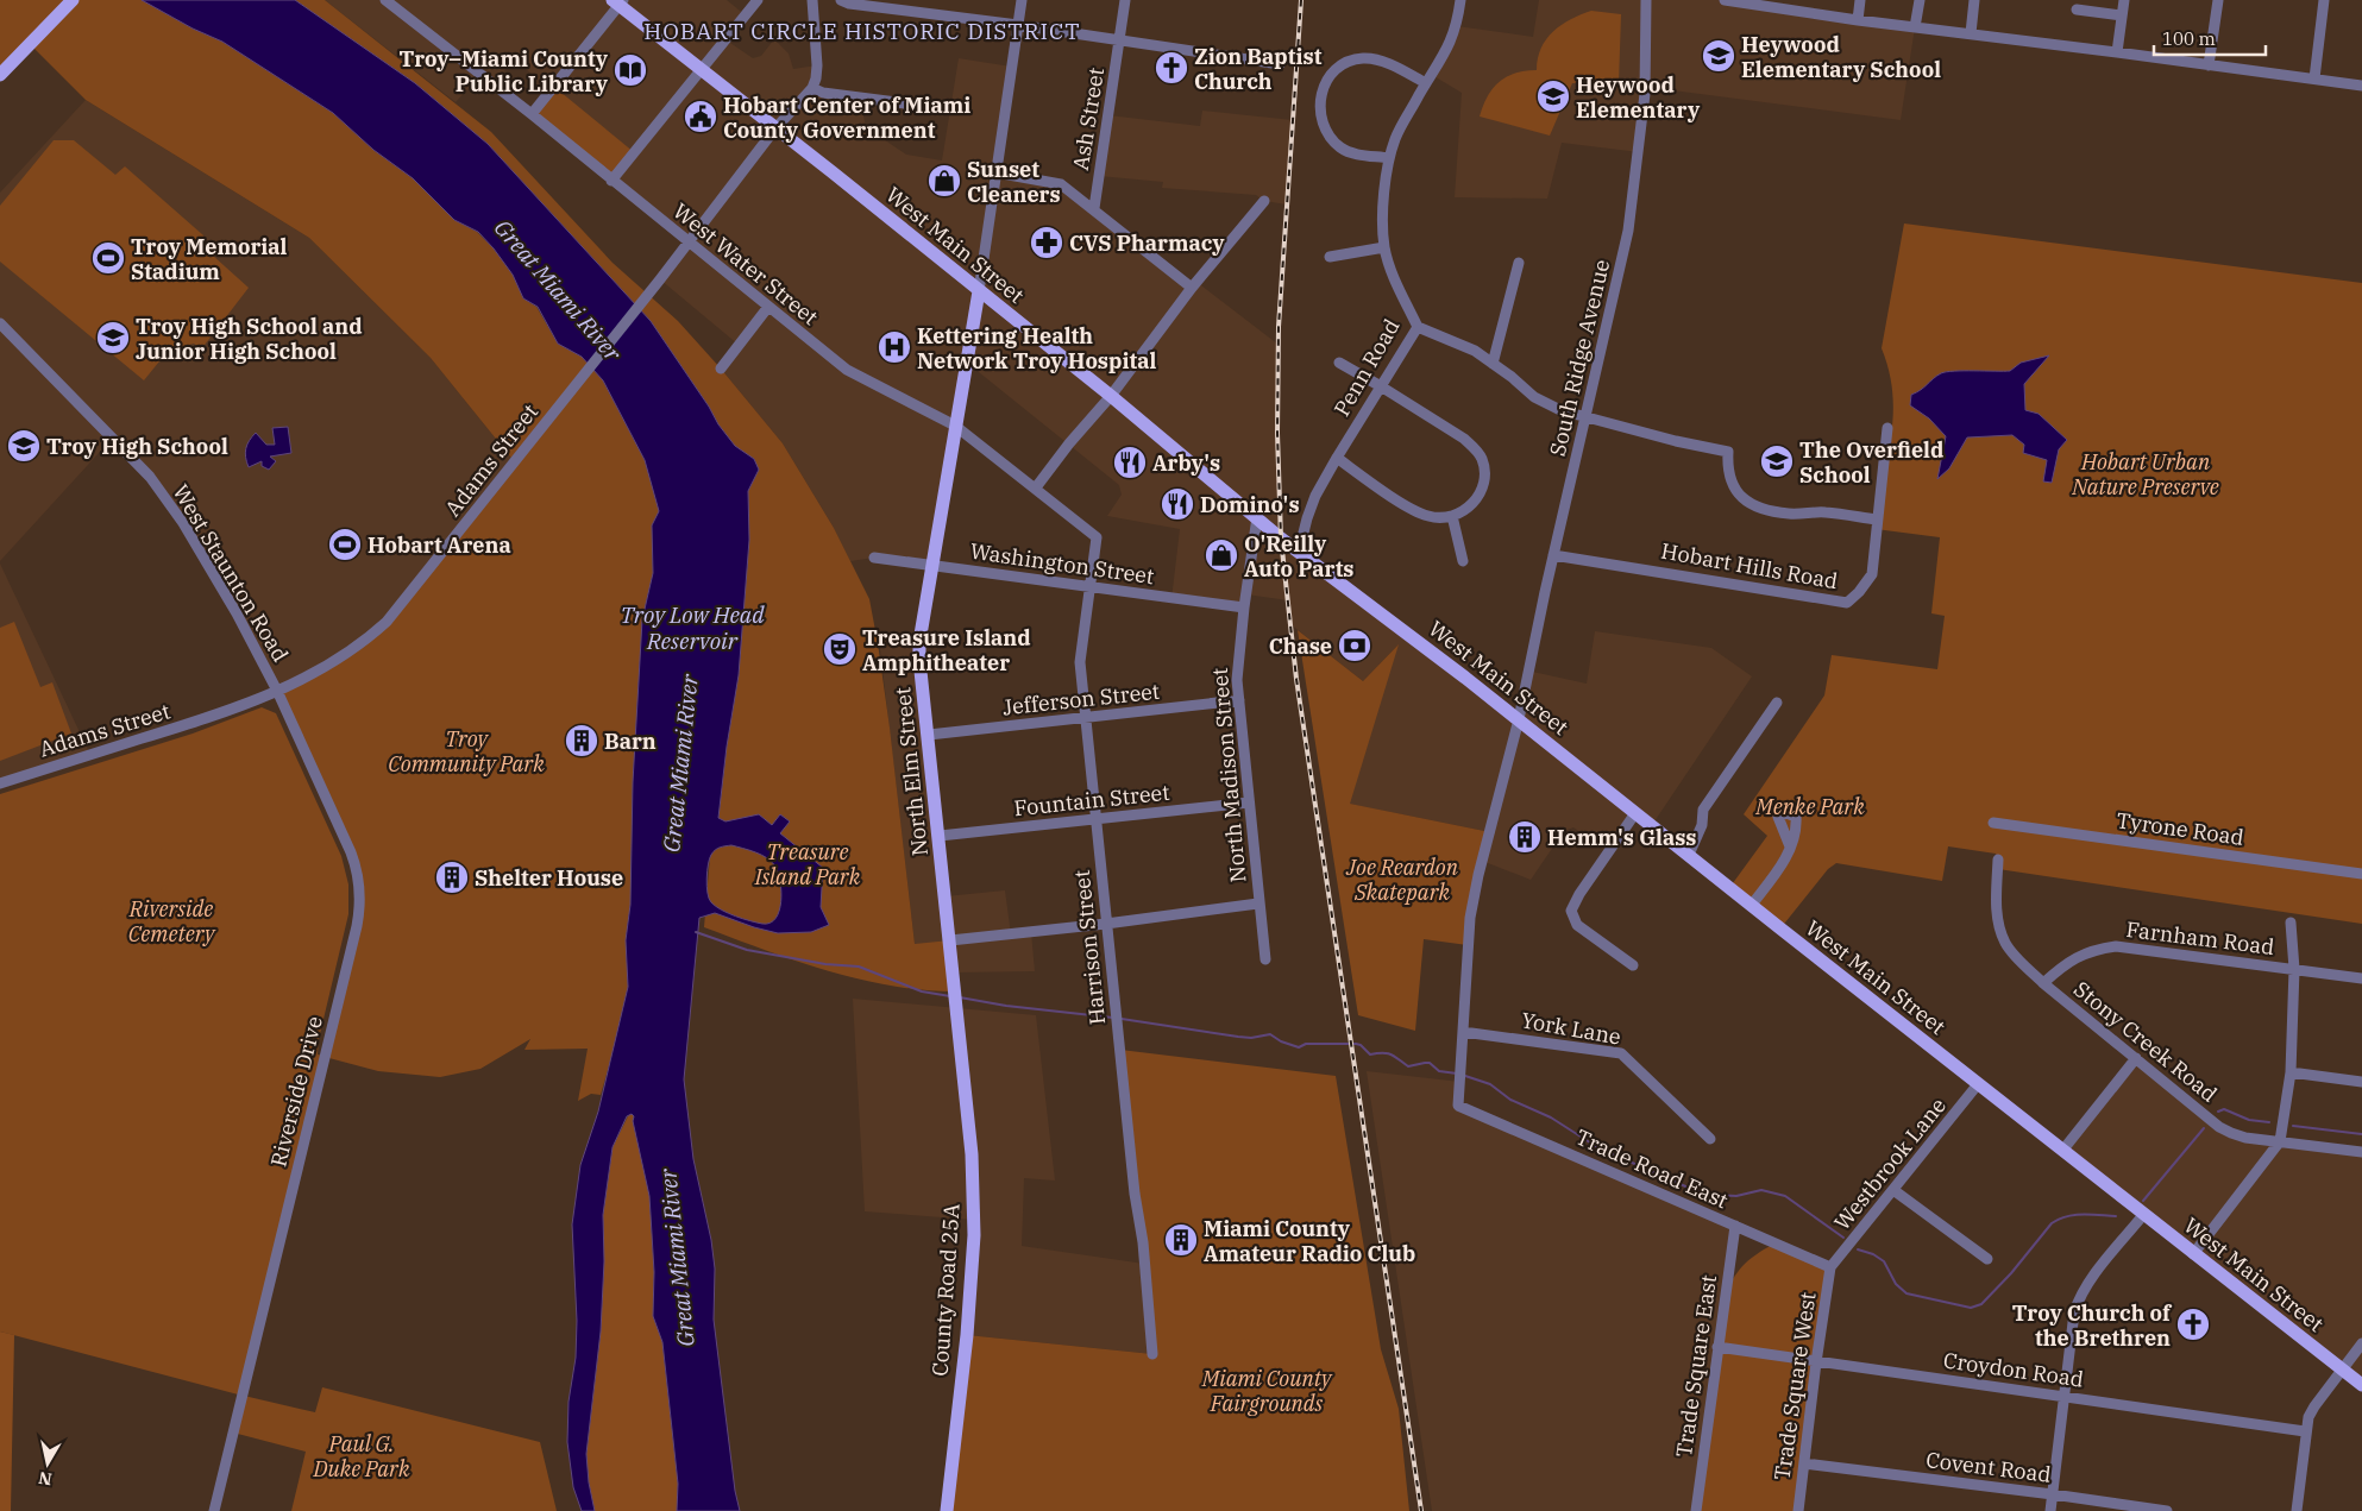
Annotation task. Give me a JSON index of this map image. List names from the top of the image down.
{
  "streets": {
    "main road": ["West Main Street", "North Elm Street", "County Road 25A"],
    "street": [
      "Ash Street",
      "West Water Street",
      "South Ridge Avenue",
      "Penn Road",
      "Adams Street",
      "Washington Street",
      "Hobart Hills Road",
      "West Staunton Road",
      "Jefferson Street",
      "North Madison Street",
      "Fountain Street",
      "Tyrone Road",
      "Farnham Road",
      "Harrison Street",
      "York Lane",
      "Stony Creek Road",
      "Riverside Drive",
      "Westbrook Lane",
      "Trade Road East",
      "Trade Square East",
      "Croydon Road",
      "Trade Square West",
      "Covent Road"
    ]
  },
  "crossings": [
    ["West Main Street", "South Ridge Avenue"],
    ["West Main Street", "Penn Road"],
    ["West Main Street", "Adams Street"],
    ["West Main Street", "North Elm Street"],
    ["West Main Street", "North Madison Street"],
    ["West Main Street", "Westbrook Lane"],
    ["West Water Street", "Adams Street"],
    ["West Water Street", "North Elm Street"],
    ["West Water Street", "Harrison Street"],
    ["South Ridge Avenue", "Hobart Hills Road"],
    ["South Ridge Avenue", "York Lane"],
    ["South Ridge Avenue", "Trade Road East"],
    ["Adams Street", "West Staunton Road"],
    ["Adams Street", "Riverside Drive"],
    ["Washington Street", "North Elm Street"],
    ["Washington Street", "North Madison Street"],
    ["Washington Street", "Harrison Street"],
    ["West Staunton Road", "Riverside Drive"],
    ["Jefferson Street", "North Elm Street"],
    ["Jefferson Street", "North Madison Street"],
    ["Jefferson Street", "Harrison Street"],
    ["North Elm Street", "Fountain Street"],
    ["North Elm Street", "County Road 25A"],
    ["North Madison Street", "Fountain Street"],
    ["Fountain Street", "Harrison Street"],
    ["Farnham Road", "Stony Creek Road"],
    ["Westbrook Lane", "Trade Road East"],
    ["Westbrook Lane", "Trade Square West"],
    ["Trade Road East", "Trade Square East"],
    ["Trade Road East", "Trade Square West"],
    ["Trade Square East", "Croydon Road"],
    ["Croydon Road", "Trade Square West"],
    ["Trade Square West", "Covent Road"]
  ],
  "districts": ["HOBART CIRCLE HISTORIC DISTRICT"],
  "water": ["Great Miami River", "Troy Low Head Reservoir"],
  "parks": [
    "Hobart Urban Nature Preserve",
    "Troy Community Park",
    "Menke Park",
    "Treasure Island Park",
    "Joe Reardon Skatepark",
    "Riverside Cemetery",
    "Miami County Fairgrounds",
    "Paul G. Duke Park"
  ],
  "places": {
    "school or university": [
      "Heywood Elementary School",
      "Heywood Elementary",
      "Troy High School and Junior High School",
      "Troy High School",
      "The Overfield School"
    ],
    "church": ["Zion Baptist Church", "Troy Church of the Brethren"],
    "library": ["Troy–Miami County Public Library"],
    "public building": ["Hobart Center of Miami County Government"],
    "shop": ["Sunset Cleaners", "O'Reilly Auto Parts"],
    "pharmacy": ["CVS Pharmacy"],
    "sports": ["Troy Memorial Stadium", "Hobart Arena"],
    "hospital": ["Kettering Health Network Troy Hospital"],
    "restaurant": ["Arby's", "Domino's"],
    "bank": ["Chase"],
    "theatre": ["Treasure Island Amphitheater"],
    "building": [
      "Barn",
      "Hemm's Glass",
      "Shelter House",
      "Miami County Amateur Radio Club"
    ]
  },
  "scale_bar": "100 m",
  "north": "bottom"
}
